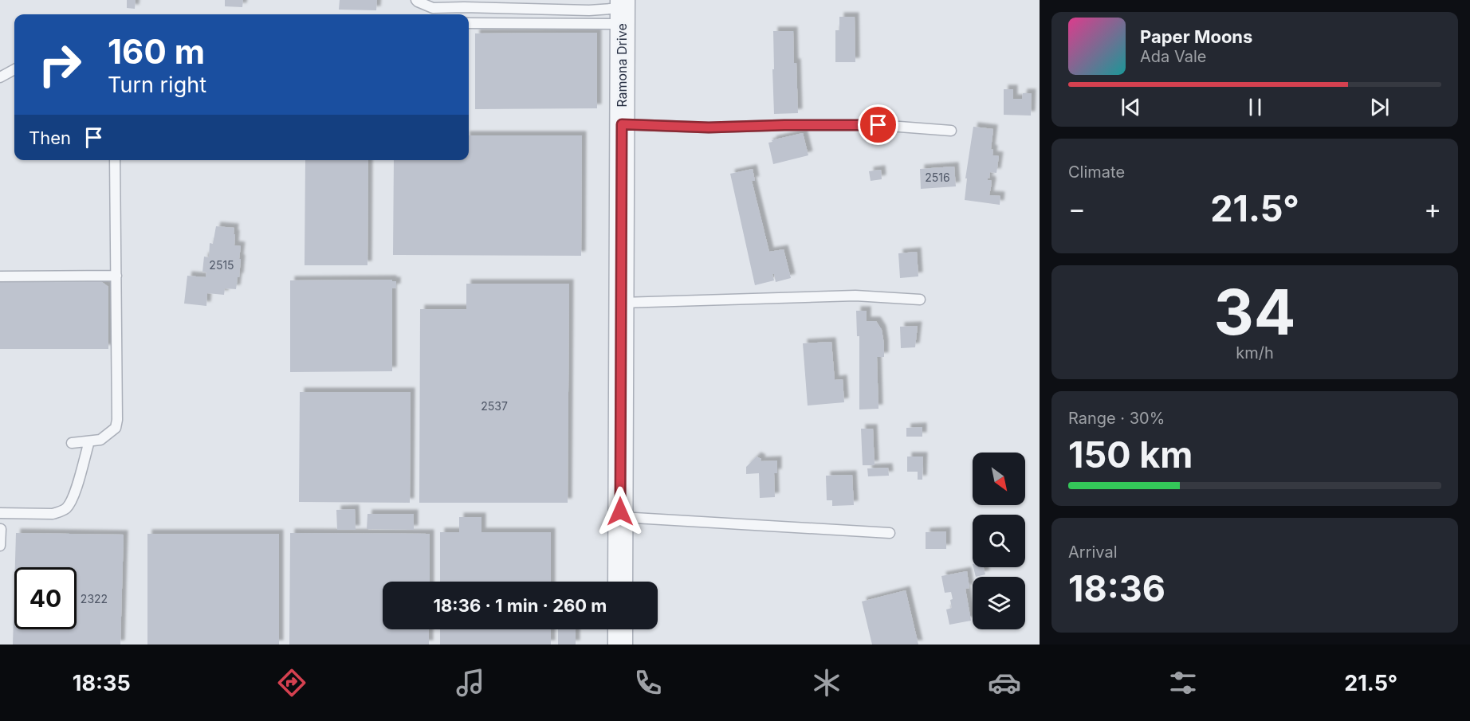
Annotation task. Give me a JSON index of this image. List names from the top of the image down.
{
  "streets": {
    "street": ["Ramona Drive"]
  },
  "house_numbers": [
    "2516",
    "2515",
    "2537",
    "2322"
  ],
  "north": "bottom right",
  "page": {
    "turn": ["160 m", "Turn right"],
    "song": ["Paper Moons", "Ada Vale"],
    "then": "Then",
    "tile": [
      "Climate",
      ["34", "km/h"],
      ["Range · 30%", "150 km"],
      ["Arrival", "18:36"]
    ],
    "heat": ["−", "21.5°", "+"],
    "limit": "40",
    "trip": "18:36 · 1 min · 260 m",
    "tabs": ["18:35", "21.5°"]
  }
}
